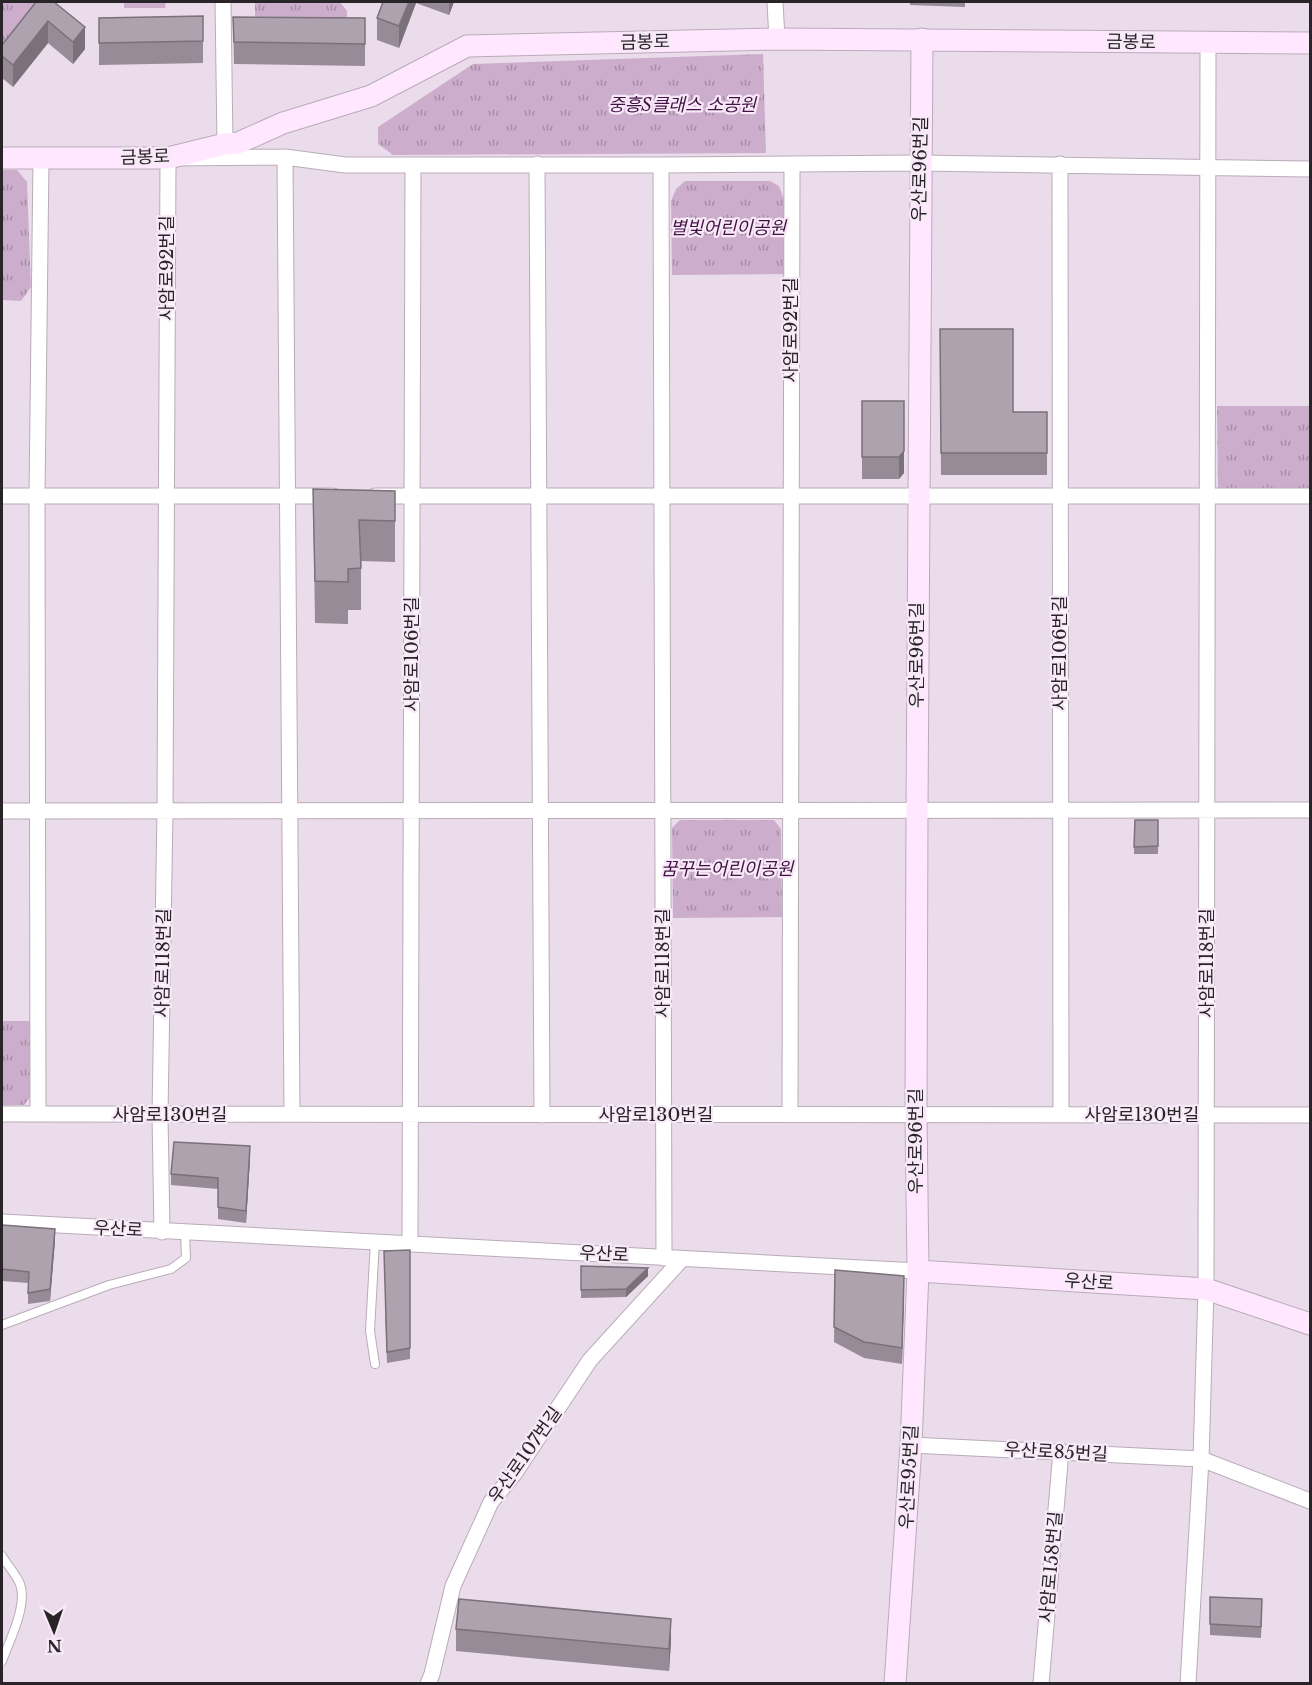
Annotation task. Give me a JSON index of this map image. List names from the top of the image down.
{
  "streets": {
    "street": [
      "금봉로",
      "우산로96번길",
      "사암로92번길",
      "사암로106번길",
      "사암로118번길",
      "사암로130번길",
      "우산로",
      "우산로85번길",
      "우산로107번길",
      "우산로95번길",
      "사암로158번길"
    ]
  },
  "crossings": [
    ["금봉로", "우산로96번길"],
    ["금봉로", "사암로92번길"],
    ["우산로96번길", "사암로130번길"],
    ["우산로96번길", "우산로"],
    ["우산로96번길", "우산로95번길"],
    ["사암로118번길", "사암로130번길"],
    ["사암로118번길", "우산로"],
    ["우산로", "우산로107번길"],
    ["우산로", "우산로95번길"],
    ["우산로85번길", "우산로95번길"],
    ["우산로85번길", "사암로158번길"]
  ],
  "parks": ["중흥S클래스 소공원", "별빛어린이공원", "꿈꾸는어린이공원"],
  "north": "bottom"
}
